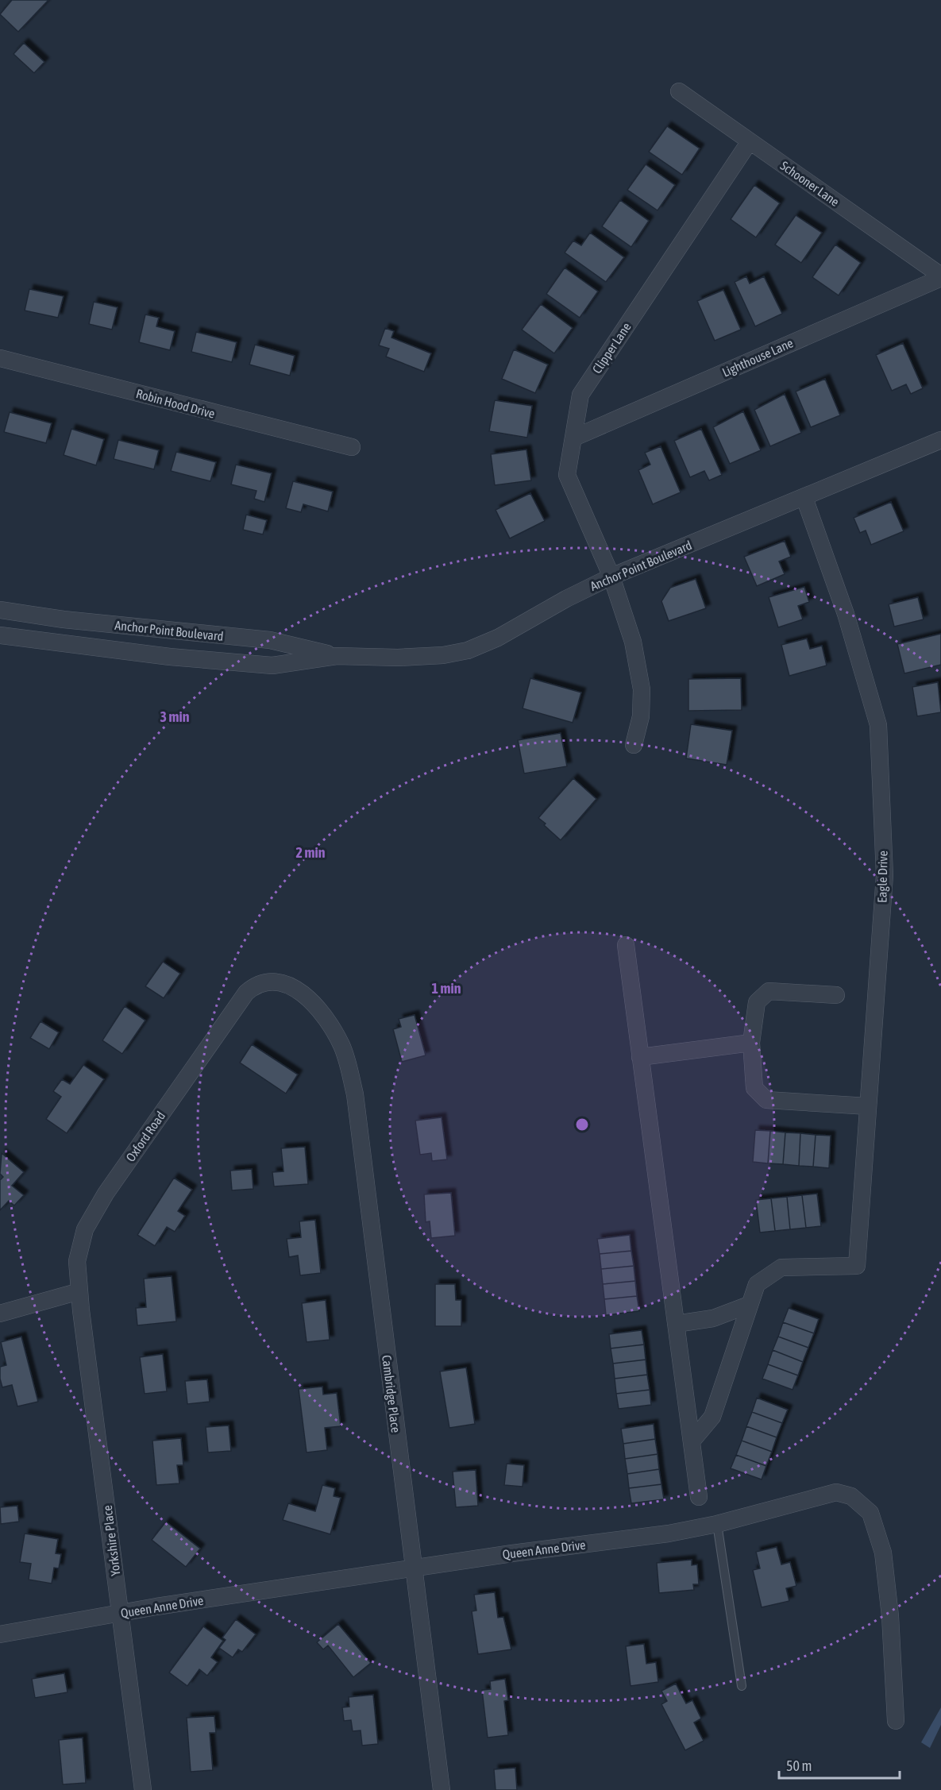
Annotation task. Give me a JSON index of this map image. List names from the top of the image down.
{
  "streets": {
    "street": [
      "Schooner Lane",
      "Clipper Lane",
      "Lighthouse Lane",
      "Robin Hood Drive",
      "Anchor Point Boulevard",
      "Eagle Drive",
      "Oxford Road",
      "Cambridge Place",
      "Yorkshire Place",
      "Queen Anne Drive"
    ]
  },
  "crossings": [
    ["Schooner Lane", "Clipper Lane"],
    ["Schooner Lane", "Lighthouse Lane"],
    ["Clipper Lane", "Lighthouse Lane"],
    ["Clipper Lane", "Anchor Point Boulevard"],
    ["Anchor Point Boulevard", "Eagle Drive"],
    ["Oxford Road", "Cambridge Place"],
    ["Oxford Road", "Yorkshire Place"],
    ["Cambridge Place", "Queen Anne Drive"],
    ["Yorkshire Place", "Queen Anne Drive"]
  ],
  "scale_bar": "50 m",
  "rings": ["3 min", "2 min", "1 min"]
}
